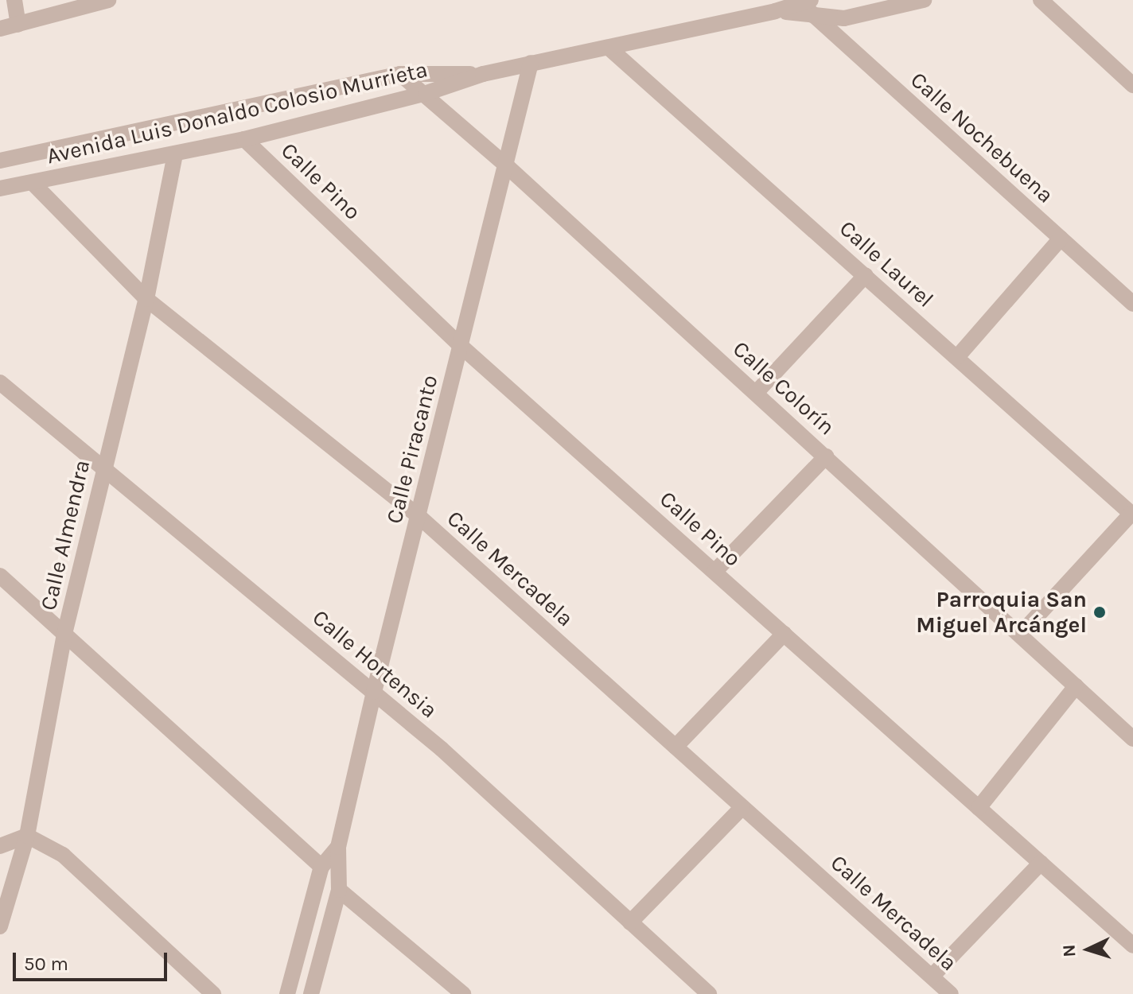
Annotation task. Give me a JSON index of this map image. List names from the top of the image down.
{
  "streets": {
    "street": [
      "Avenida Luis Donaldo Colosio Murrieta",
      "Calle Nochebuena",
      "Calle Pino",
      "Calle Laurel",
      "Calle Colorín",
      "Calle Piracanto",
      "Calle Almendra",
      "Calle Mercadela",
      "Calle Hortensia"
    ]
  },
  "crossings": [
    ["Avenida Luis Donaldo Colosio Murrieta", "Calle Nochebuena"],
    ["Avenida Luis Donaldo Colosio Murrieta", "Calle Pino"],
    ["Avenida Luis Donaldo Colosio Murrieta", "Calle Laurel"],
    ["Avenida Luis Donaldo Colosio Murrieta", "Calle Colorín"],
    ["Avenida Luis Donaldo Colosio Murrieta", "Calle Piracanto"],
    ["Avenida Luis Donaldo Colosio Murrieta", "Calle Almendra"],
    ["Avenida Luis Donaldo Colosio Murrieta", "Calle Mercadela"],
    ["Calle Pino", "Calle Piracanto"],
    ["Calle Colorín", "Calle Piracanto"],
    ["Calle Piracanto", "Calle Mercadela"],
    ["Calle Piracanto", "Calle Hortensia"],
    ["Calle Almendra", "Calle Mercadela"],
    ["Calle Almendra", "Calle Hortensia"]
  ],
  "places": ["Parroquia San Miguel Arcángel"],
  "scale_bar": "50 m",
  "north": "left"
}
